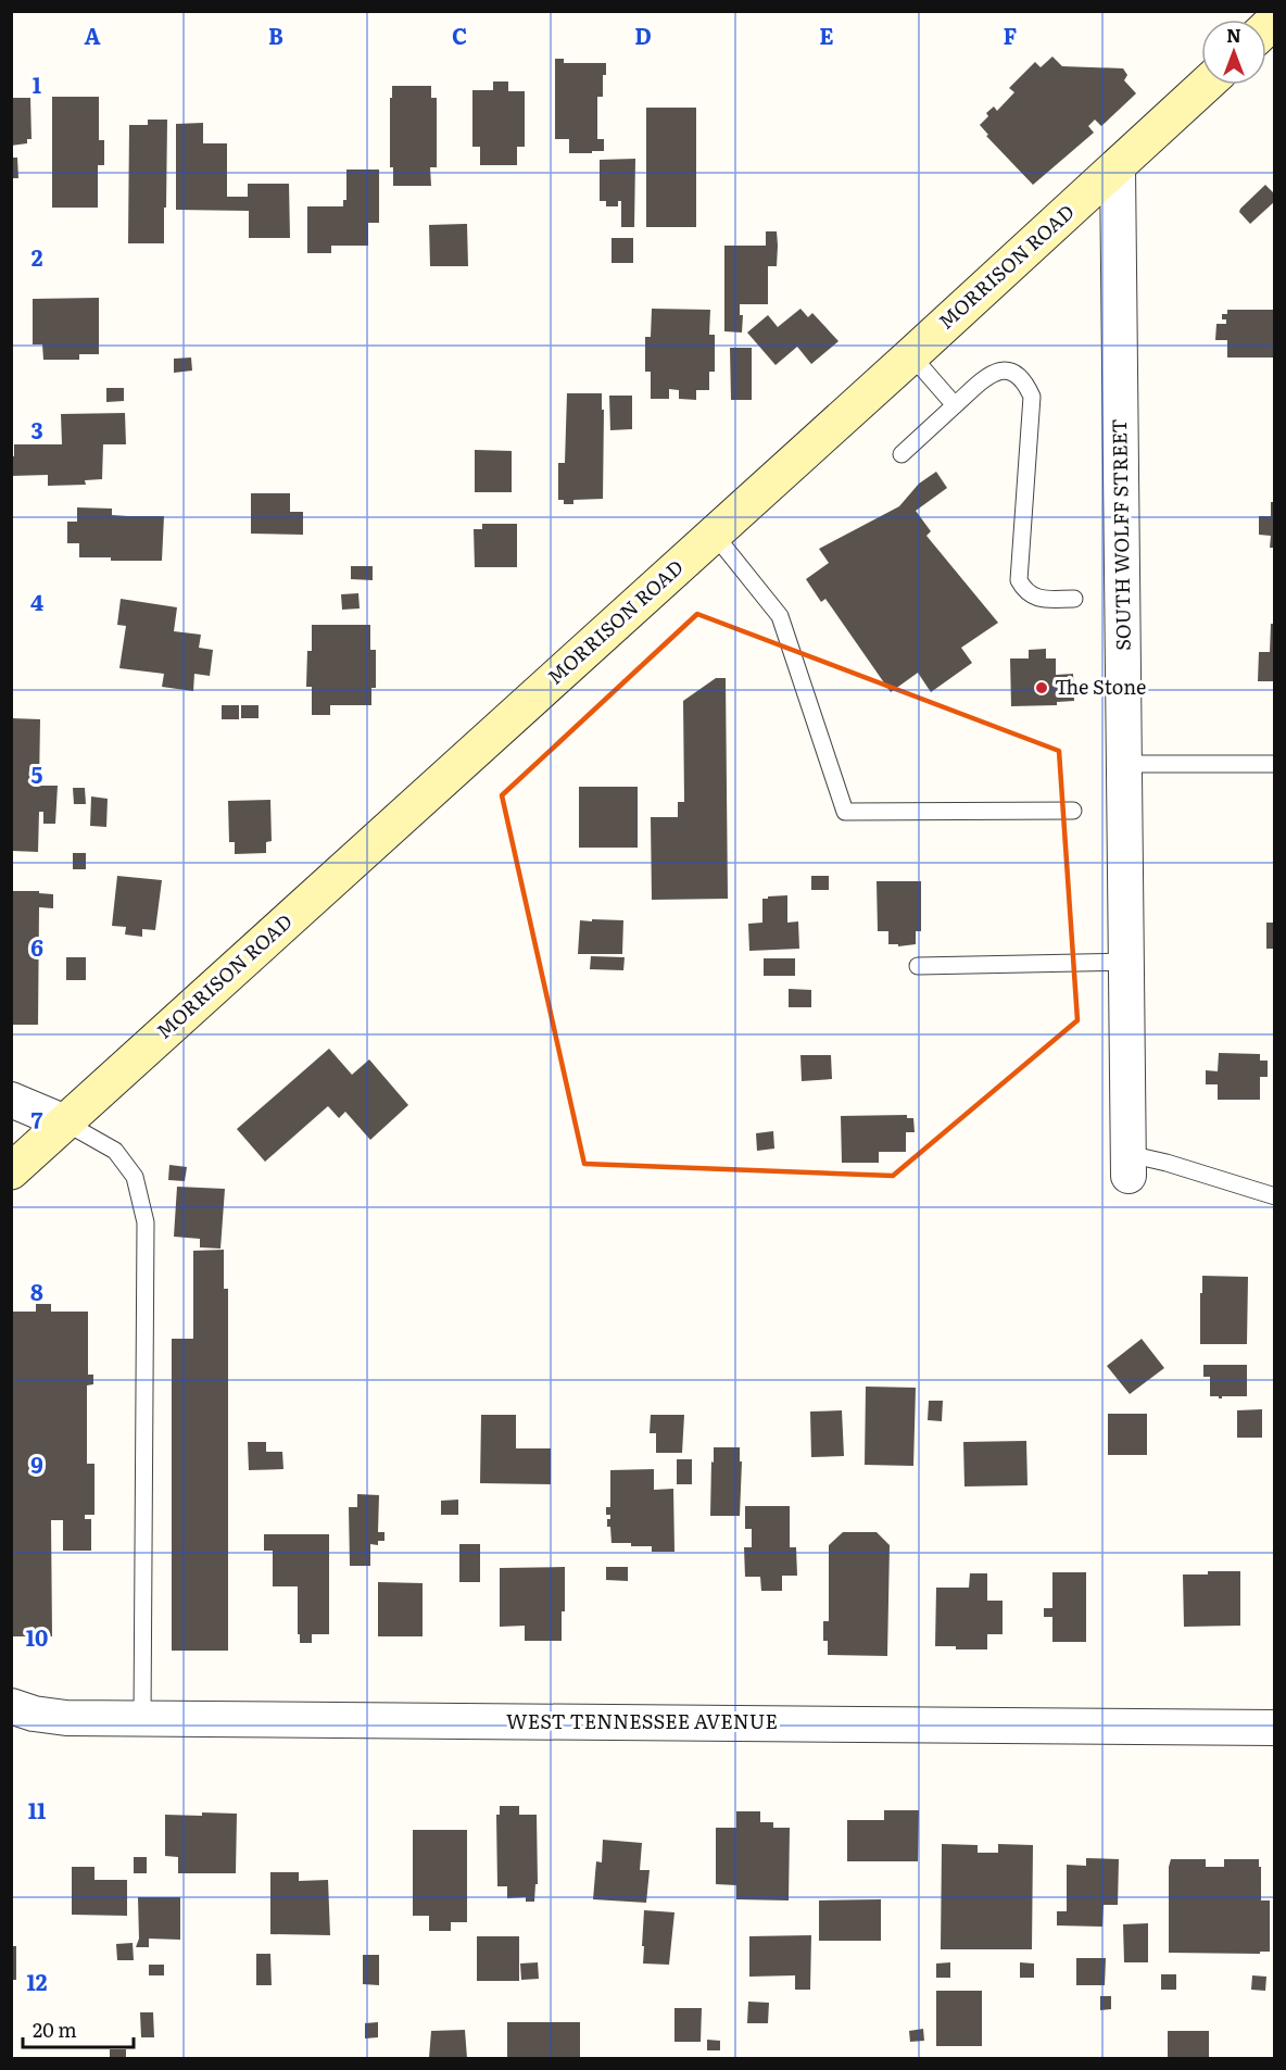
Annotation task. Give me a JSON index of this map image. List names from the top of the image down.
{
  "streets": {
    "main road": ["MORRISON ROAD"],
    "street": ["SOUTH WOLFF STREET", "WEST TENNESSEE AVENUE"]
  },
  "crossings": [
    ["MORRISON ROAD", "SOUTH WOLFF STREET"]
  ],
  "places": ["The Stone"],
  "scale_bar": "20 m",
  "north": "top",
  "grid": {
    "columns": [
      "A",
      "B",
      "C",
      "D",
      "E",
      "F"
    ],
    "rows": [
      "1",
      "2",
      "3",
      "4",
      "5",
      "6",
      "7",
      "8",
      "9",
      "10",
      "11",
      "12"
    ]
  }
}
